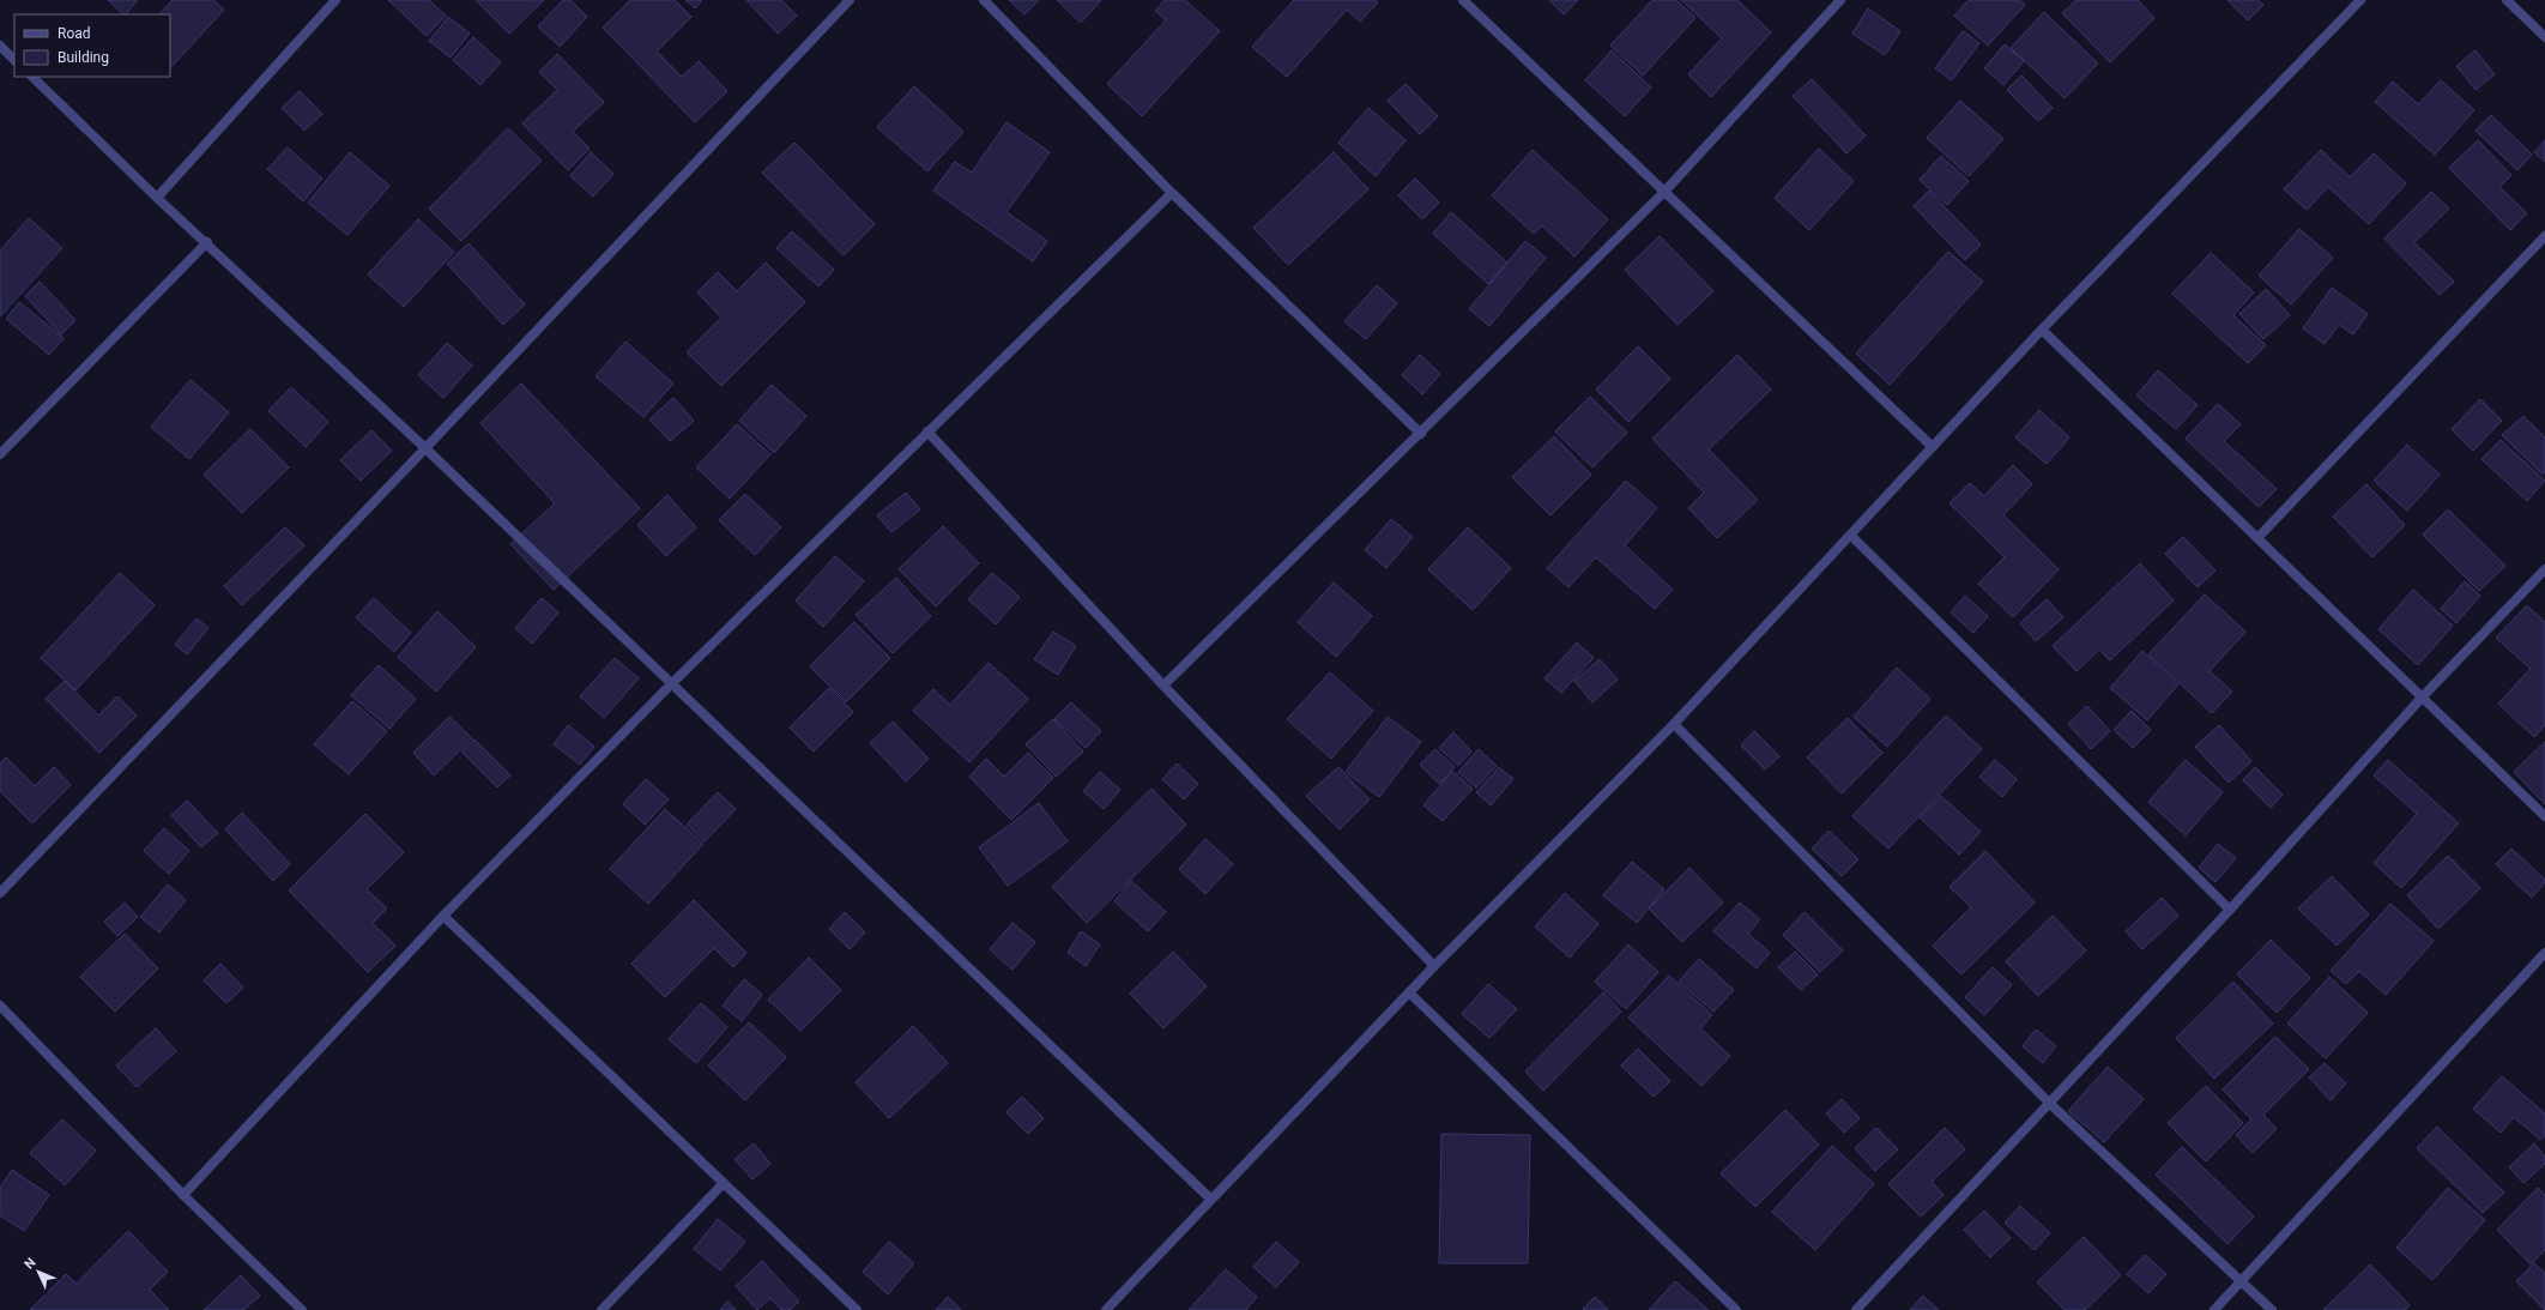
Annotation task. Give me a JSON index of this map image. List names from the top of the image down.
{
  "legend": ["Road", "Building"],
  "north": "top left"
}
